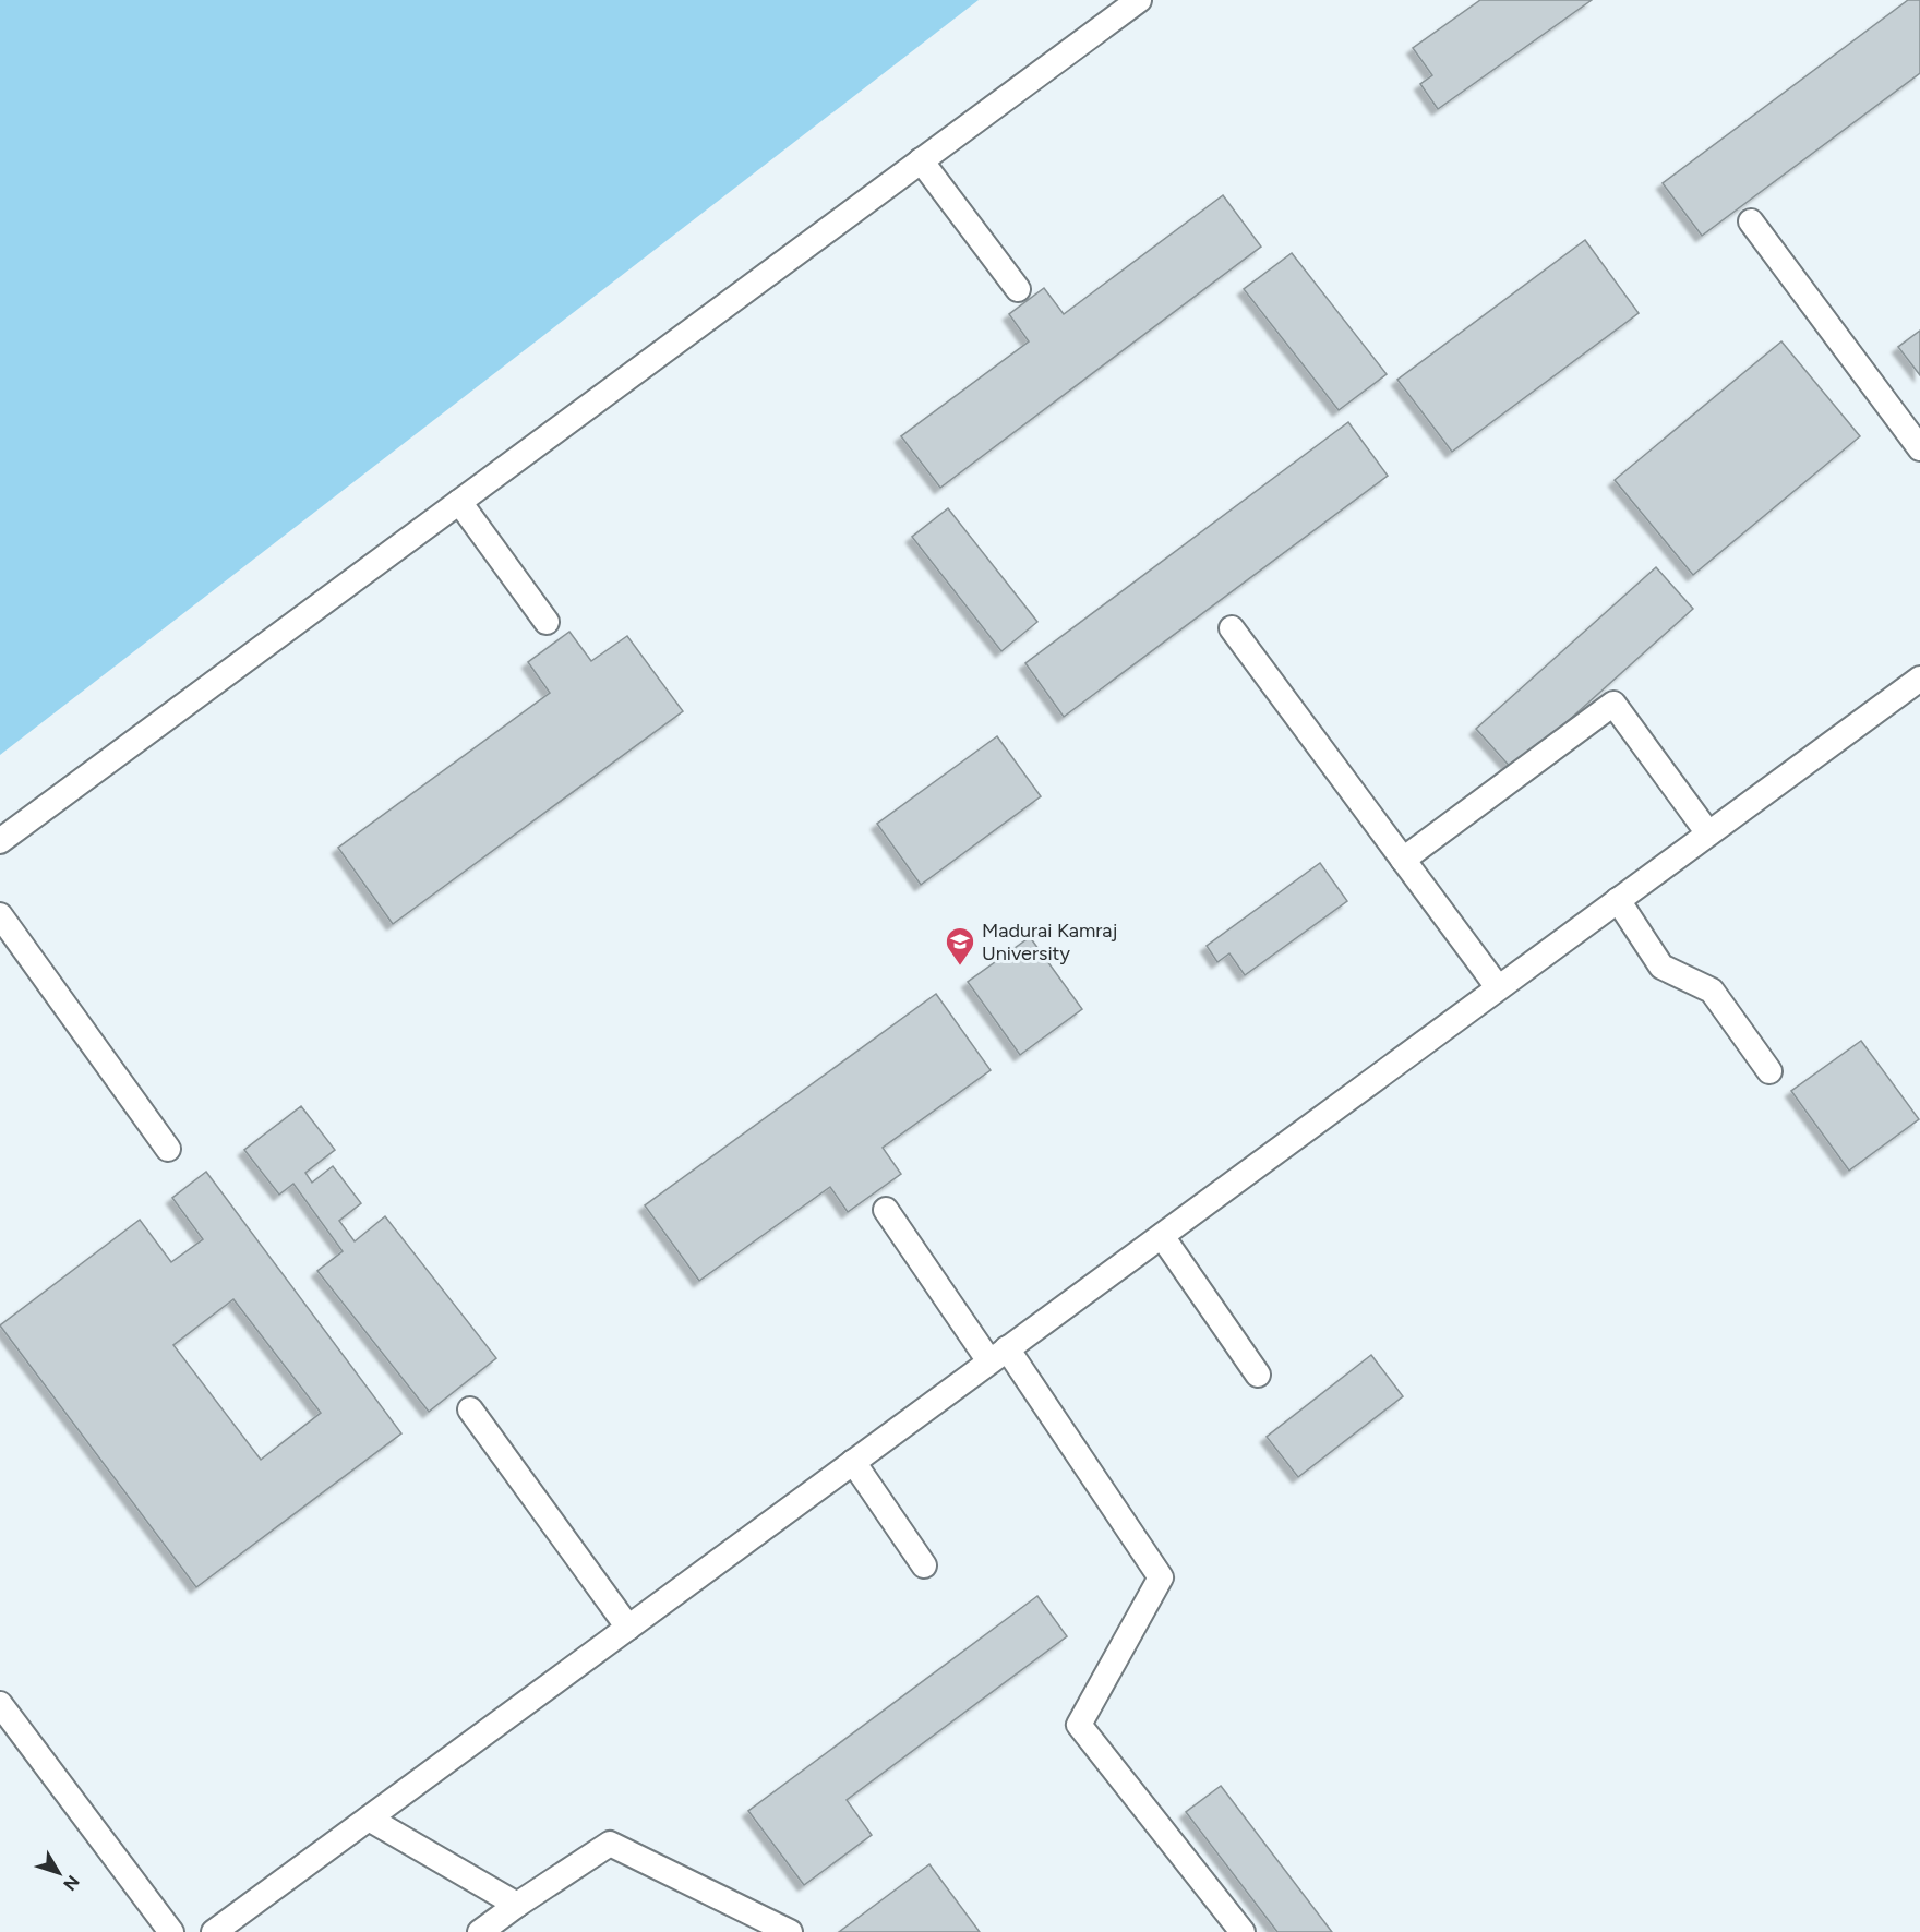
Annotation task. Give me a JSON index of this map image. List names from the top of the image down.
{
  "places": {
    "school or university": ["Madurai Kamraj University"]
  },
  "north": "bottom right"
}
